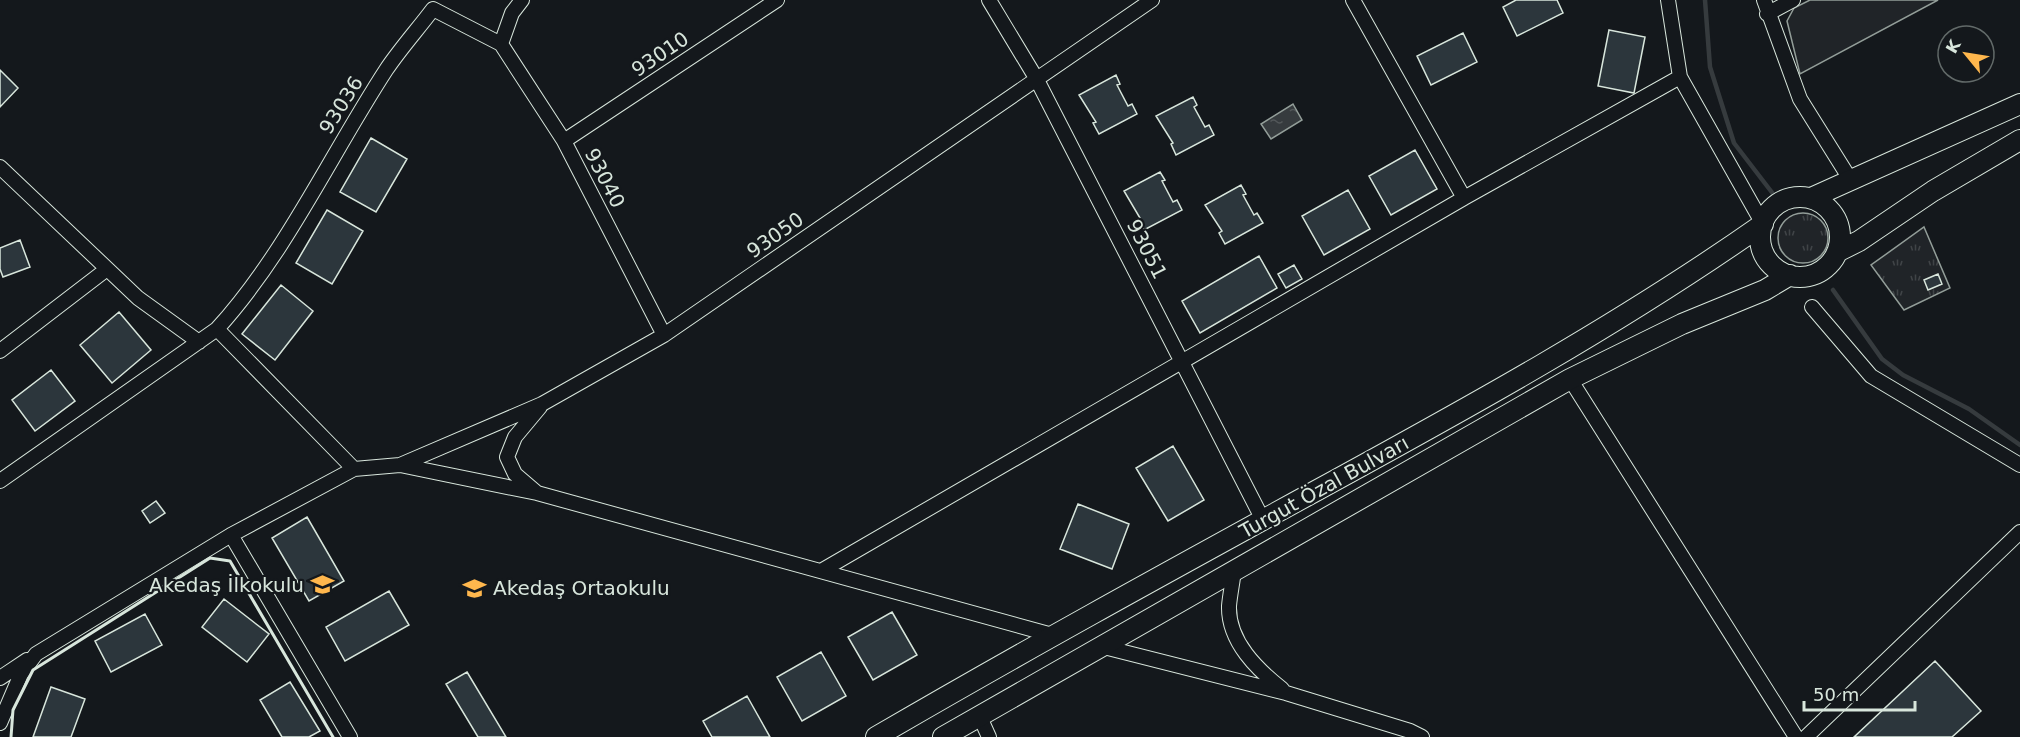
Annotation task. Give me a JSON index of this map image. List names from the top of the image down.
{
  "streets": {
    "main road": ["Turgut Özal Bulvarı"],
    "street": [
      "93010",
      "93036",
      "93040",
      "93050",
      "93051"
    ]
  },
  "crossings": [
    ["93010", "93040"],
    ["93036", "93040"],
    ["93040", "93050"],
    ["93050", "93051"],
    ["93051", "Turgut Özal Bulvarı"]
  ],
  "places": {
    "school or university": ["Akedaş İlkokulu", "Akedaş Ortaokulu"]
  },
  "scale_bar": "50 m",
  "north": "top left"
}
